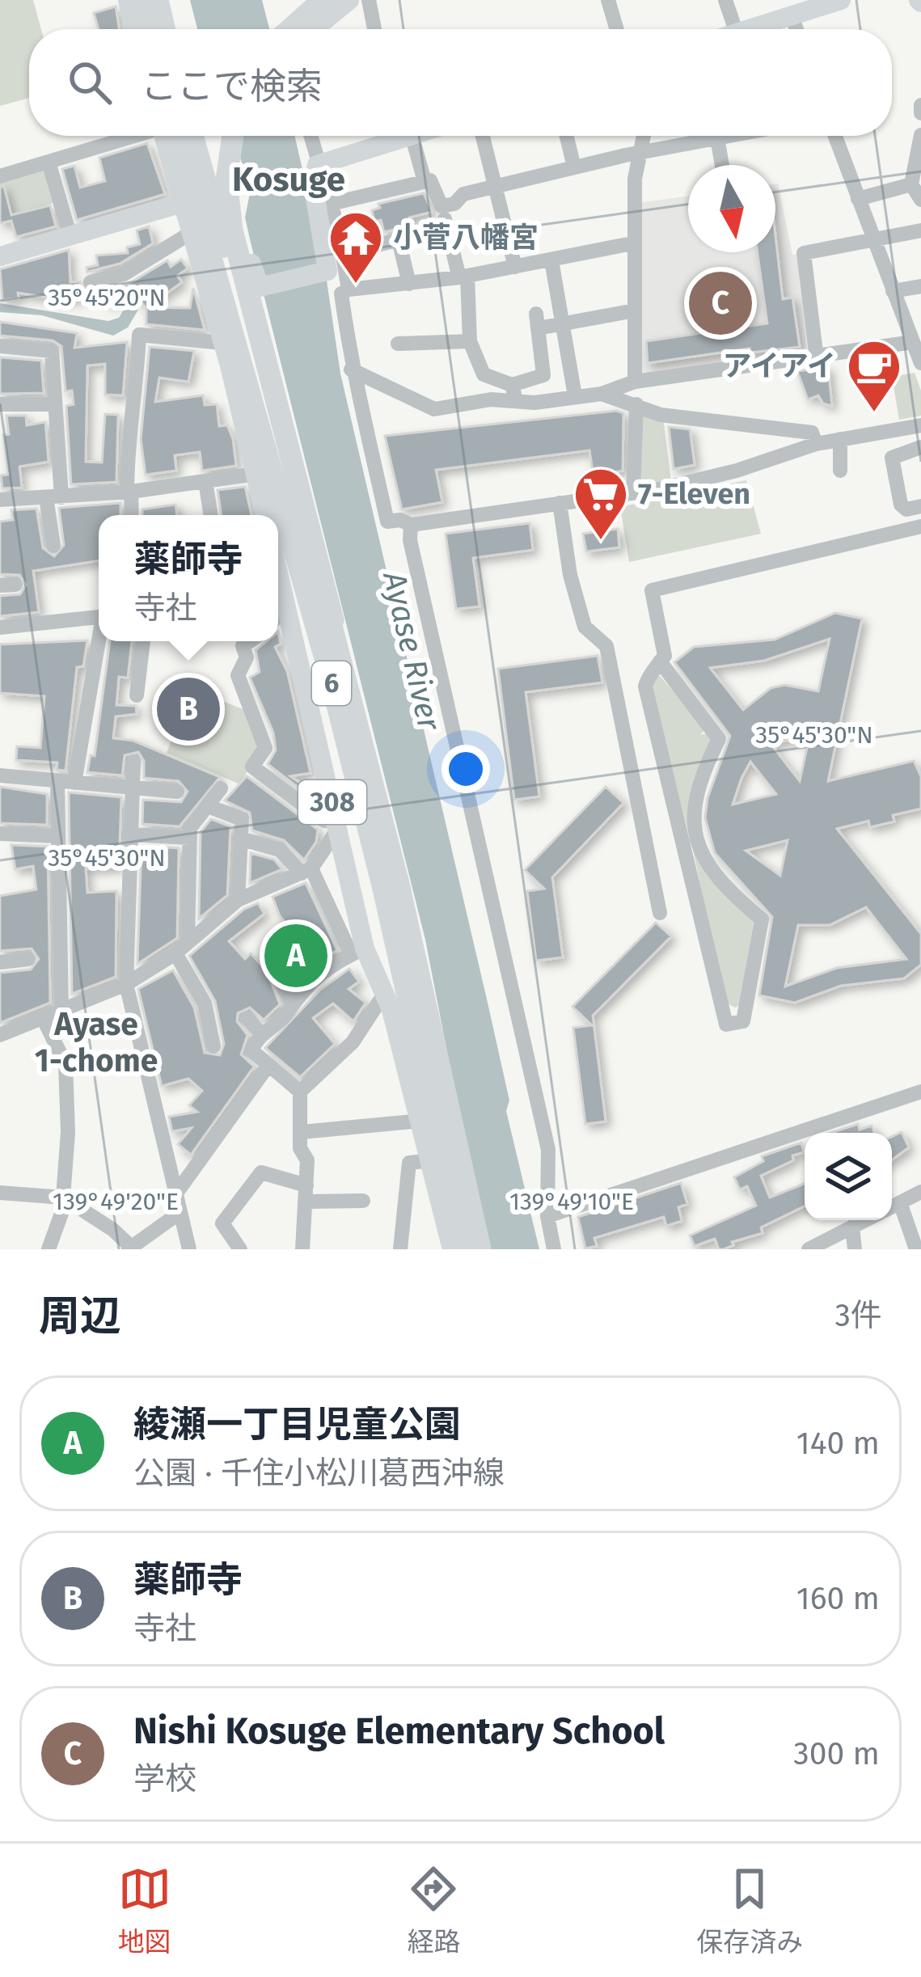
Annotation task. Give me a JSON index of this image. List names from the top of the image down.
{
  "streets": {
    "highway": ["6"],
    "main road": ["308"]
  },
  "districts": ["Kosuge", "Ayase 1-chome"],
  "water": ["Ayase River"],
  "places": {
    "temple": ["小菅八幡宮"],
    "cafe": ["アイアイ"],
    "supermarket": ["7-Eleven"]
  },
  "north": "bottom",
  "page": {
    "search": "ここで検索",
    "pins": ["C", "B", "A"],
    "popup": ["薬師寺", "寺社"],
    "heading": ["周辺", "3件"],
    "list": [
      {
        "mark": "A",
        "name": "綾瀬一丁目児童公園",
        "note": "公園 · 千住小松川葛西沖線",
        "value": "140 m"
      },
      {
        "mark": "B",
        "name": "薬師寺",
        "note": "寺社",
        "value": "160 m"
      },
      {
        "mark": "C",
        "name": "Nishi Kosuge Elementary School",
        "note": "学校",
        "value": "300 m"
      }
    ],
    "nav": ["地図", "経路", "保存済み"]
  },
  "coordinates": [
    "35°45'20\"N",
    "35°45'30\"N",
    "139°49'20\"E",
    "139°49'10\"E"
  ]
}
